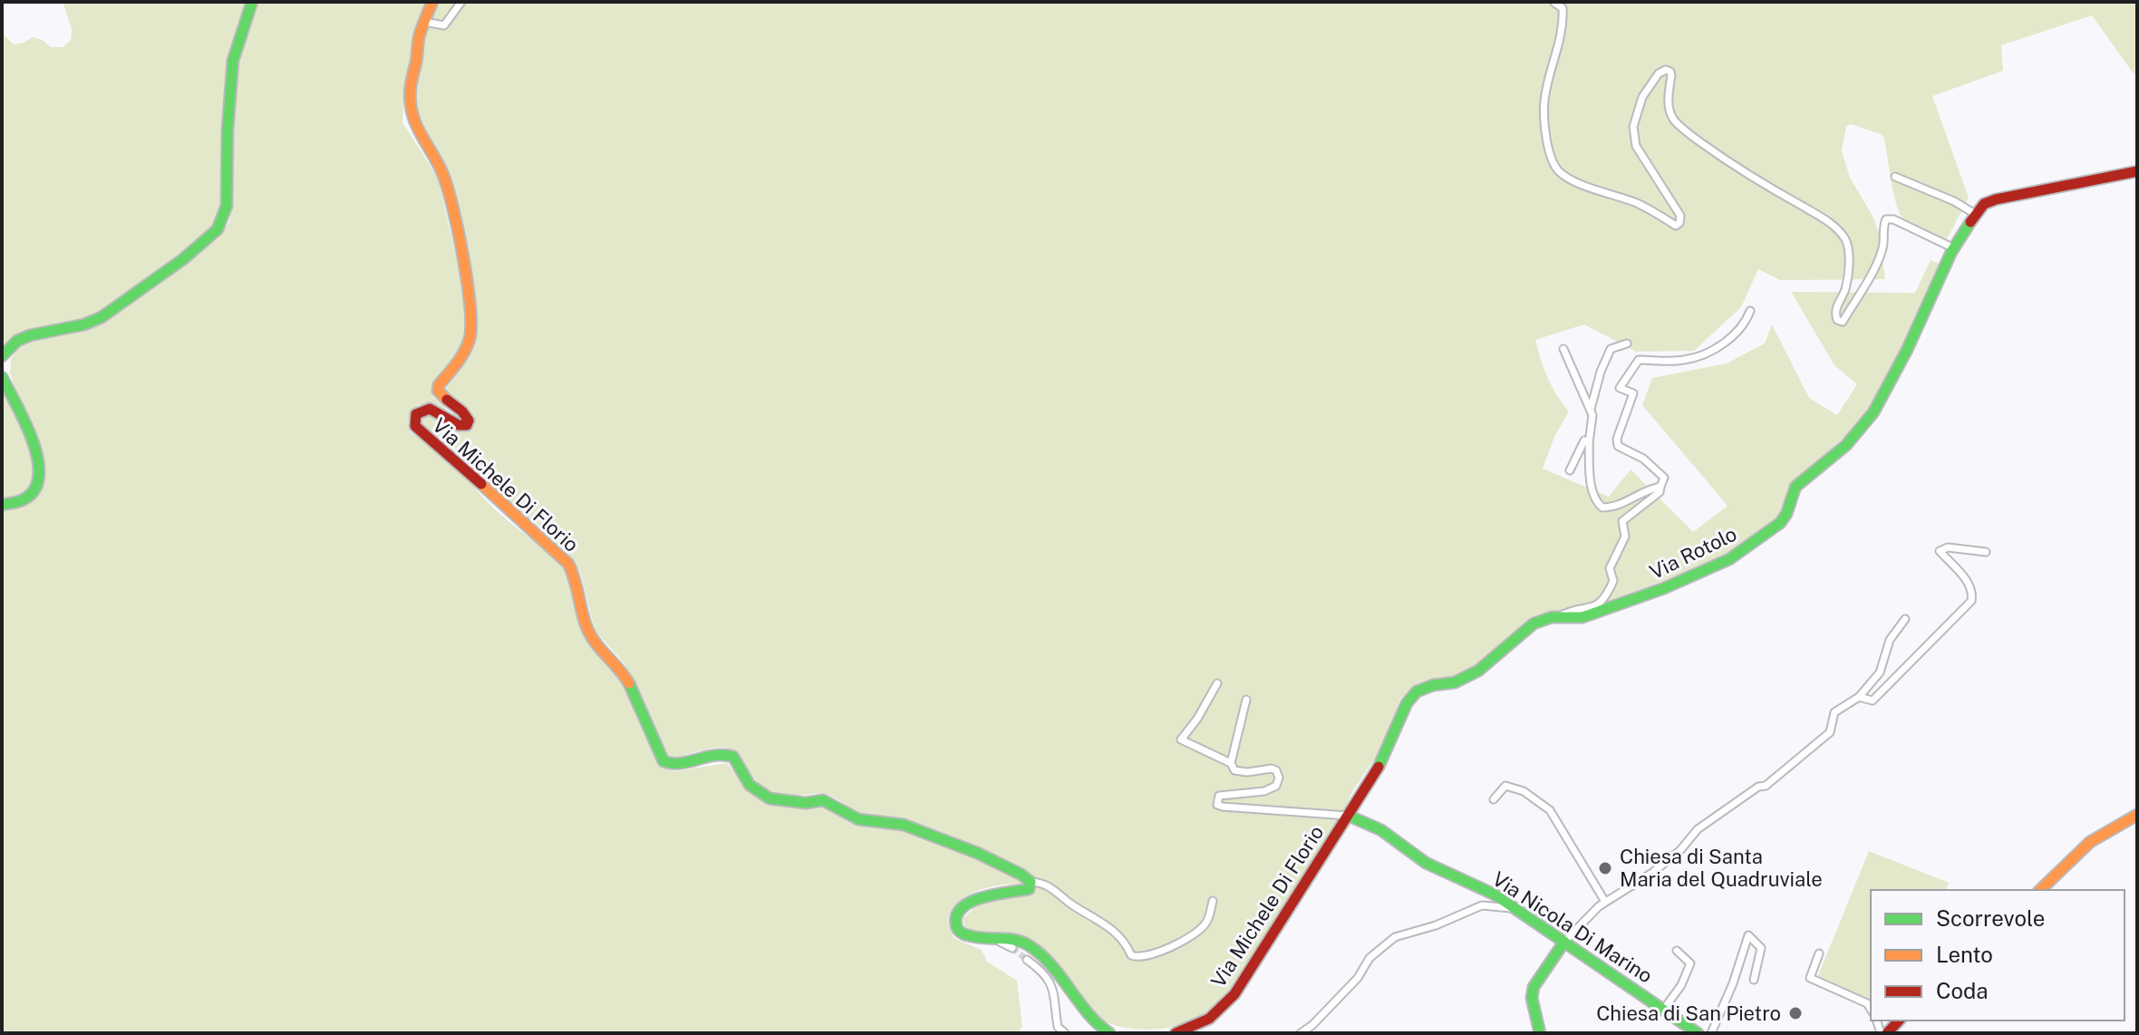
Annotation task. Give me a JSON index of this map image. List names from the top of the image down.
{
  "streets": {
    "street": ["Via Michele Di Florio", "Via Rotolo", "Via Nicola Di Marino"]
  },
  "crossings": [
    ["Via Michele Di Florio", "Via Rotolo"],
    ["Via Michele Di Florio", "Via Nicola Di Marino"],
    ["Via Rotolo", "Via Nicola Di Marino"]
  ],
  "places": ["Chiesa di Santa Maria del Quadruviale", "Chiesa di San Pietro"],
  "legend": ["Scorrevole", "Lento", "Coda"]
}
